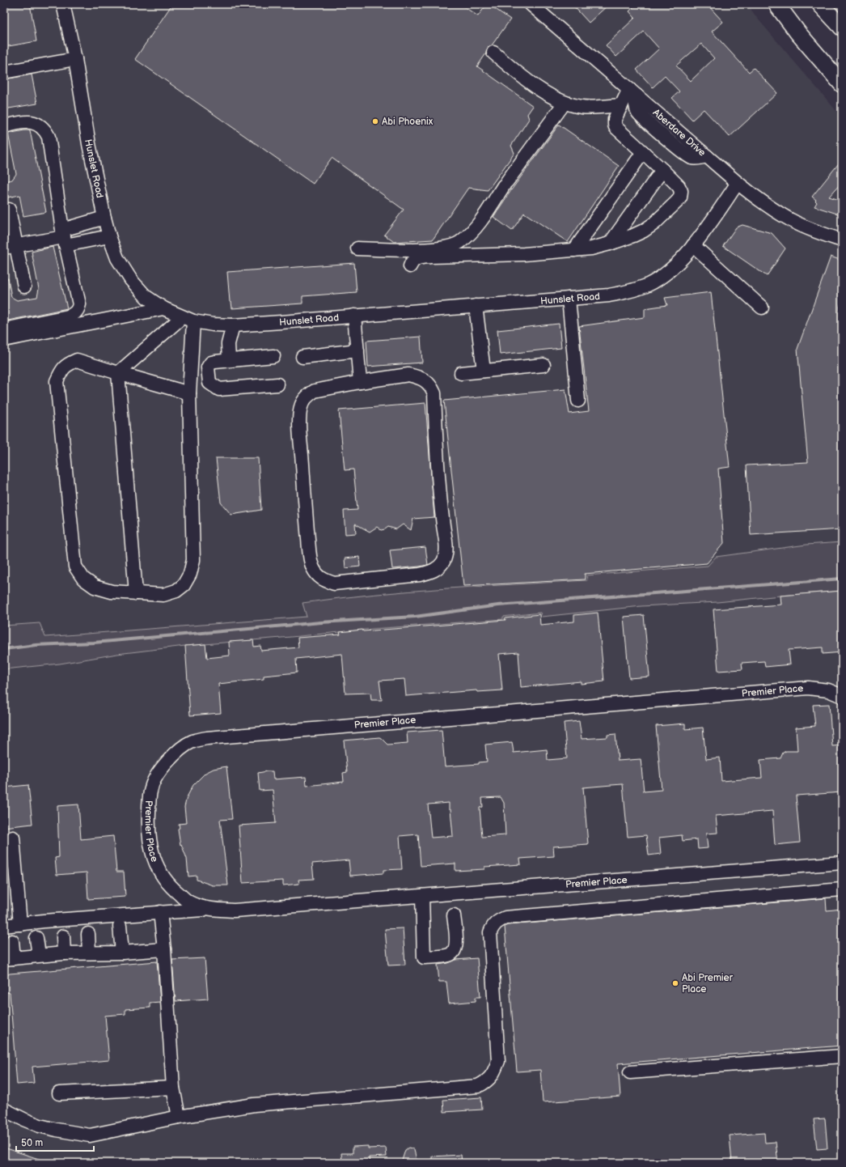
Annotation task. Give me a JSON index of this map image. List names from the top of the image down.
{
  "streets": {
    "street": ["Aberdare Drive", "Hunslet Road", "Premier Place"]
  },
  "crossings": [
    ["Aberdare Drive", "Hunslet Road"]
  ],
  "places": ["Abi Phoenix", "Abi Premier Place"],
  "scale_bar": "50 m"
}
